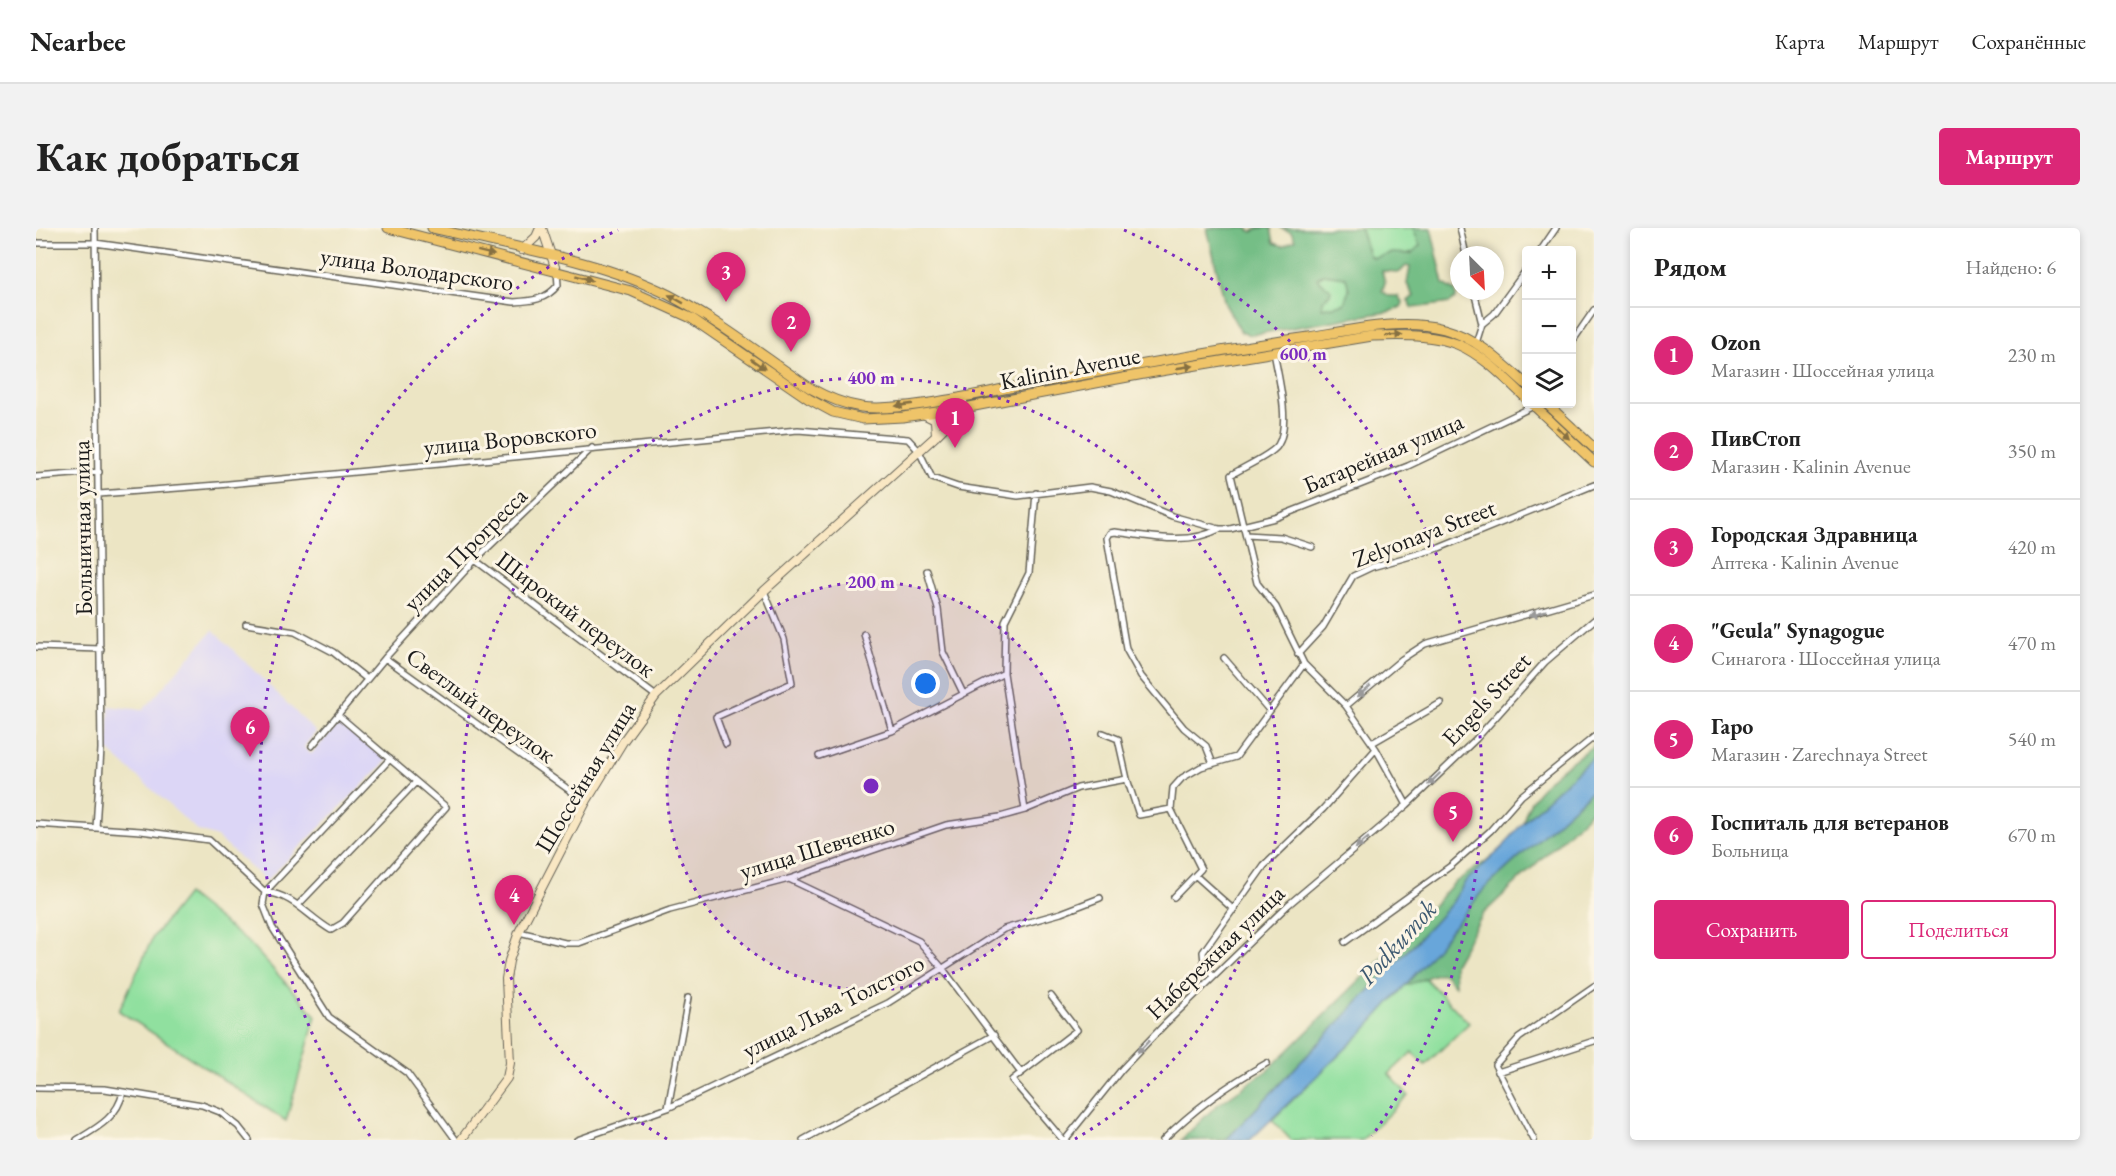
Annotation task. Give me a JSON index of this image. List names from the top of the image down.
{
  "streets": {
    "main road": ["Kalinin Avenue", "Шоссейная улица"],
    "street": [
      "улица Володарского",
      "улица Воровского",
      "Батарейная улица",
      "Больничная улица",
      "Zelyonaya Street",
      "улица Прогресса",
      "Широкий переулок",
      "Engels Street",
      "Светлый переулок",
      "улица Шевченко",
      "Набережная улица",
      "улица Льва Толстого"
    ]
  },
  "crossings": [
    ["улица Володарского", "Kalinin Avenue"],
    ["улица Володарского", "Больничная улица"],
    ["Kalinin Avenue", "Шоссейная улица"],
    ["улица Воровского", "Больничная улица"],
    ["улица Воровского", "улица Прогресса"],
    ["улица Воровского", "Шоссейная улица"],
    ["улица Прогресса", "Широкий переулок"],
    ["улица Прогресса", "Светлый переулок"],
    ["Широкий переулок", "Шоссейная улица"],
    ["Engels Street", "Набережная улица"],
    ["Светлый переулок", "Шоссейная улица"],
    ["Шоссейная улица", "улица Шевченко"]
  ],
  "one_way": ["Engels Street", "Набережная улица"],
  "water": ["Podkumok"],
  "north": "bottom right",
  "page": {
    "header": "Nearbee",
    "nav": ["Карта", "Маршрут", "Сохранённые"],
    "buttons": [
      "Маршрут",
      ["Сохранить", "Поделиться"]
    ],
    "title": "Как добраться",
    "heading": ["Рядом", "Найдено: 6"],
    "map_buttons": ["+", "−"],
    "pins": [
      "3",
      "2",
      "1",
      "6",
      "5",
      "4"
    ],
    "list": [
      {
        "mark": "1",
        "name": "Ozon",
        "note": "Магазин · Шоссейная улица",
        "value": "230 m"
      },
      {
        "mark": "2",
        "name": "ПивСтоп",
        "note": "Магазин · Kalinin Avenue",
        "value": "350 m"
      },
      {
        "mark": "3",
        "name": "Городская Здравница",
        "note": "Аптека · Kalinin Avenue",
        "value": "420 m"
      },
      {
        "mark": "4",
        "name": "\"Geula\" Synagogue",
        "note": "Синагога · Шоссейная улица",
        "value": "470 m"
      },
      {
        "mark": "5",
        "name": "Гаро",
        "note": "Магазин · Zarechnaya Street",
        "value": "540 m"
      },
      {
        "mark": "6",
        "name": "Госпиталь для ветеранов",
        "note": "Больница",
        "value": "670 m"
      }
    ]
  },
  "rings": ["600 m", "400 m", "200 m"]
}
